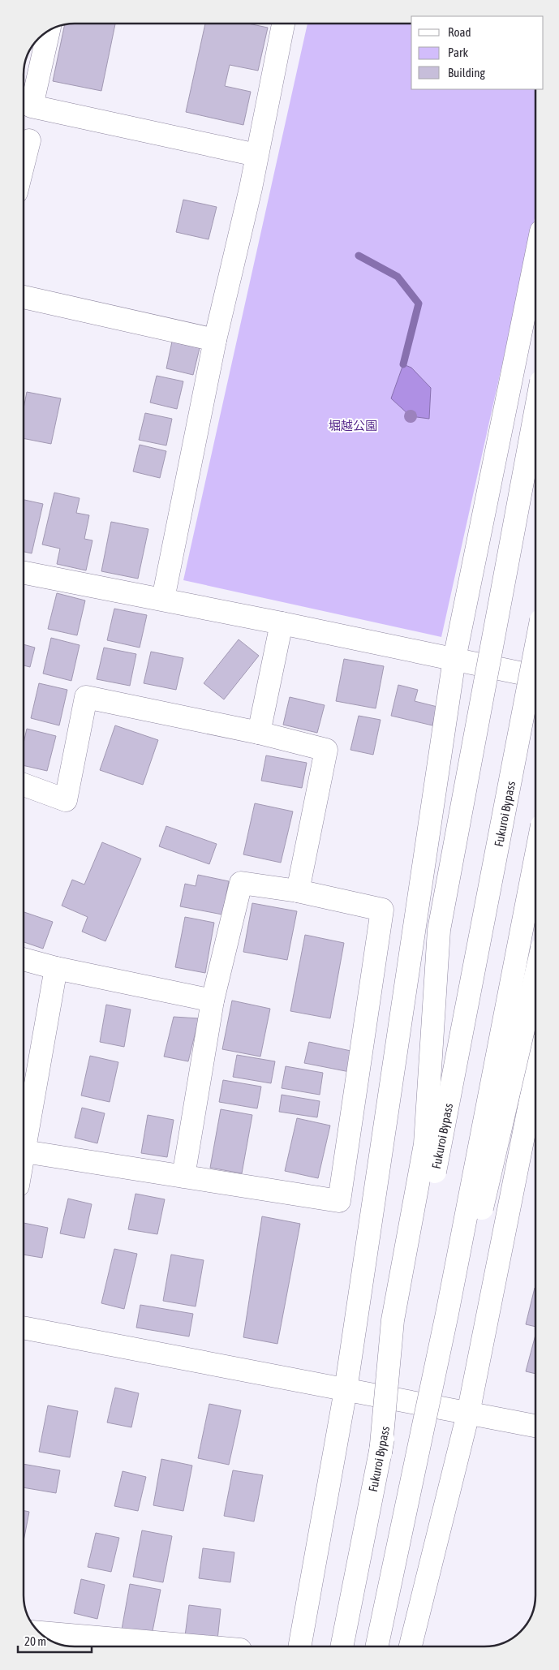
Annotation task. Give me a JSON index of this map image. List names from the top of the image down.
{
  "streets": {
    "main road": ["Fukuroi Bypass"]
  },
  "parks": ["堀越公園"],
  "legend": ["Road", "Park", "Building"],
  "scale_bar": "20 m"
}
